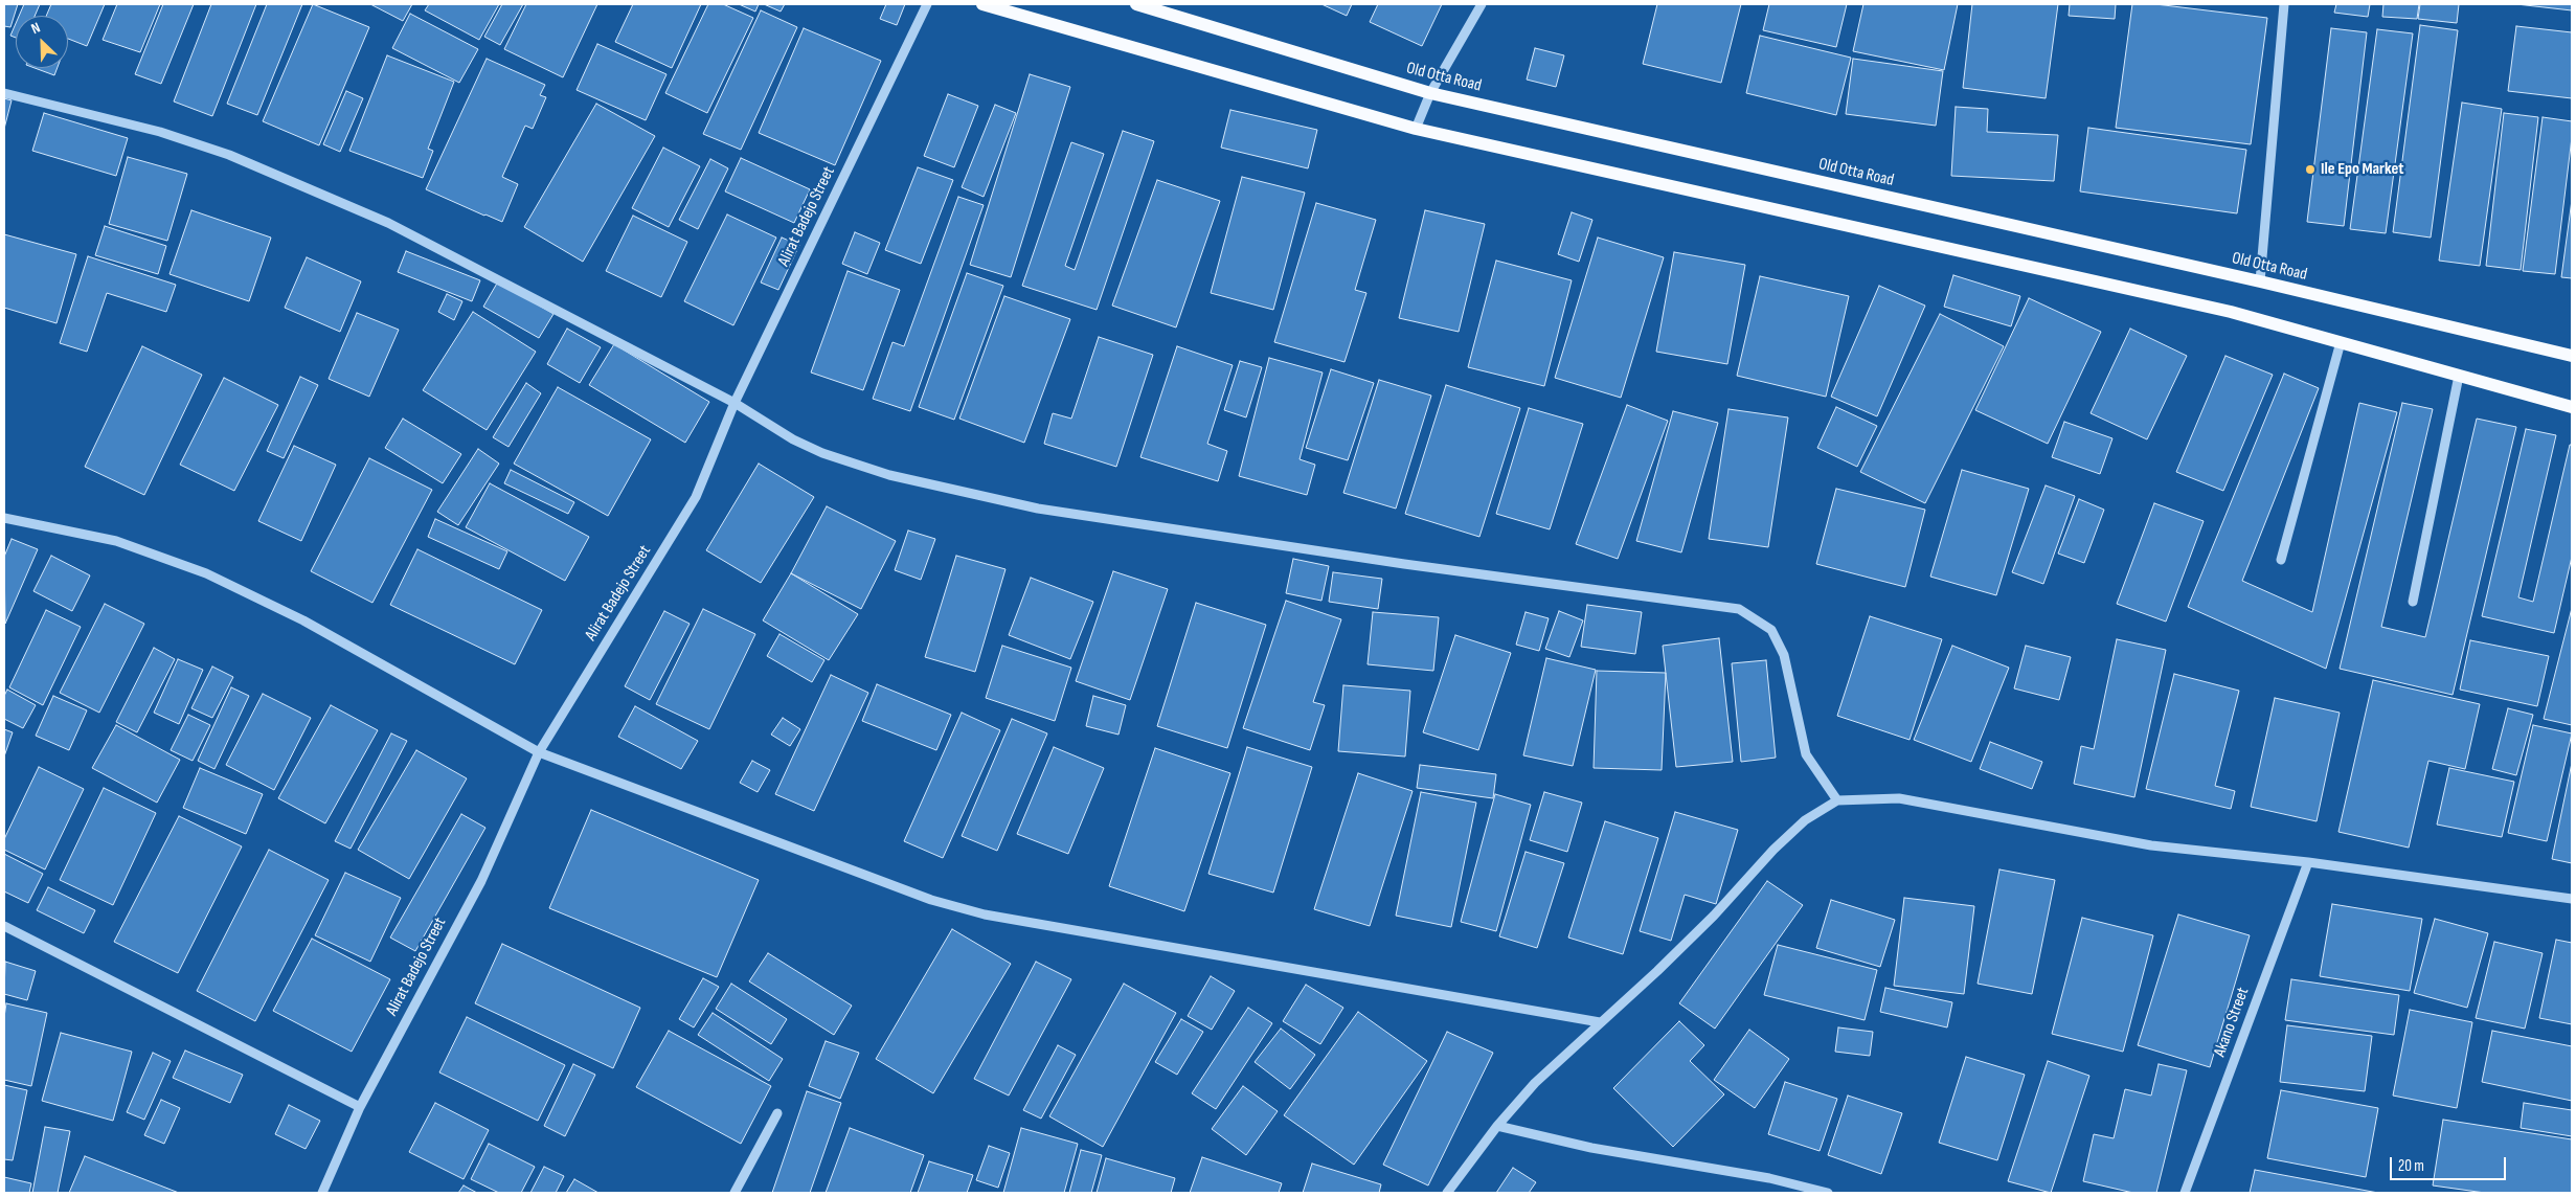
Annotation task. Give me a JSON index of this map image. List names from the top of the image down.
{
  "streets": {
    "main road": ["Old Otta Road"],
    "street": ["Alirat Badejo Street", "Akano Street"]
  },
  "places": ["Ile Epo Market"],
  "scale_bar": "20 m",
  "north": "top left"
}
